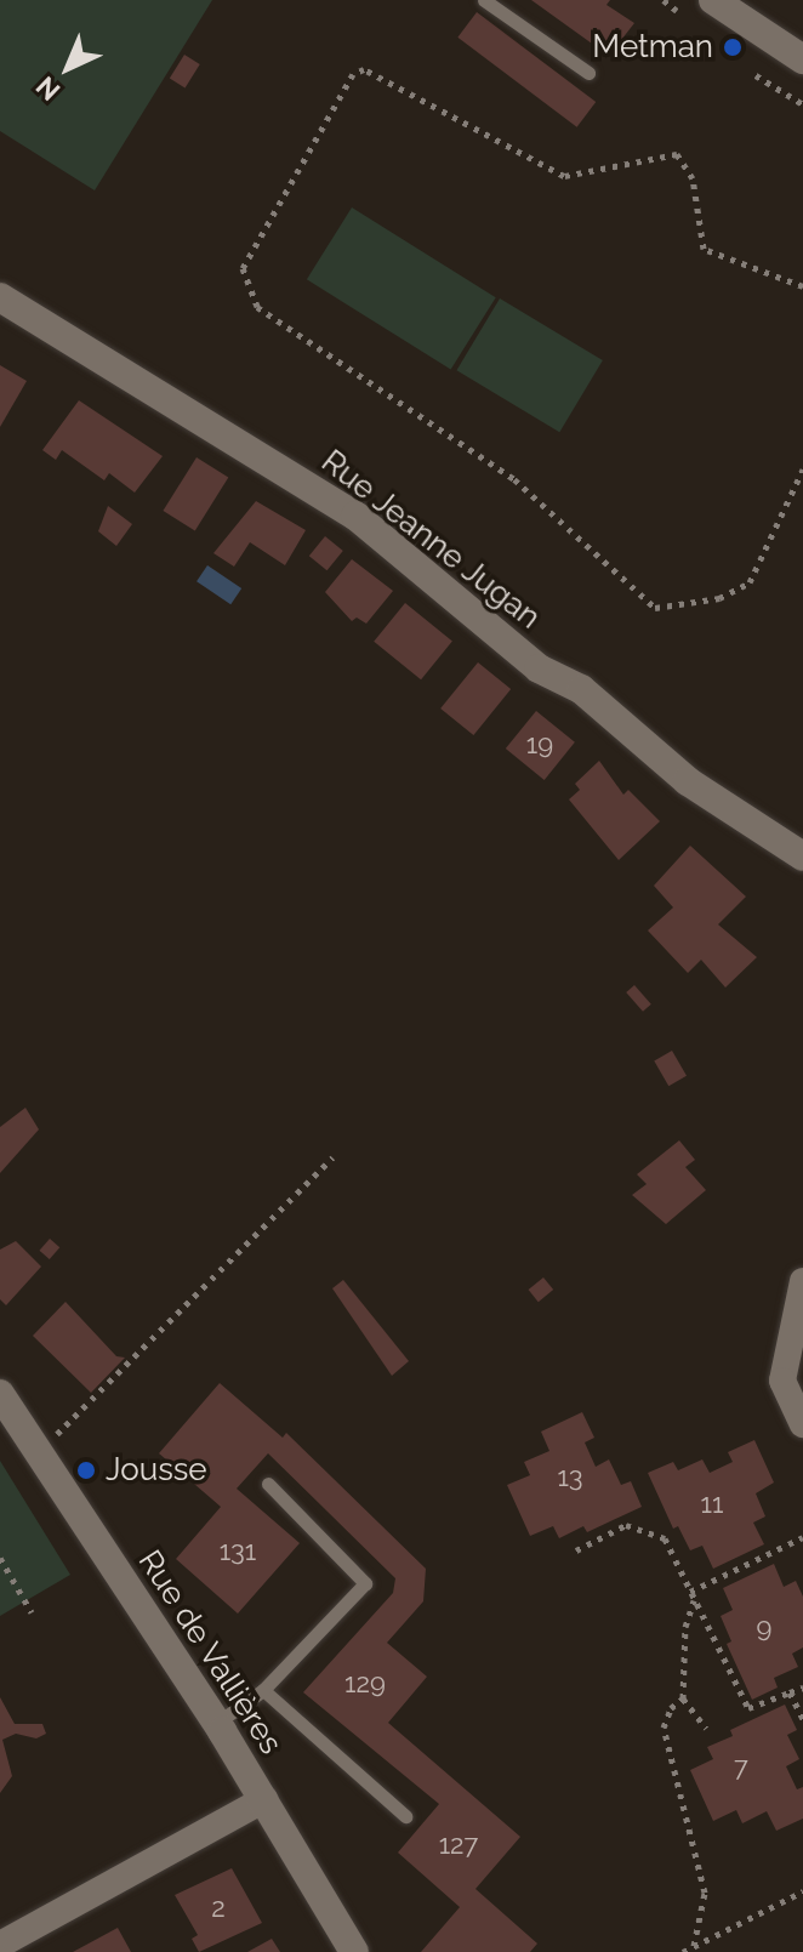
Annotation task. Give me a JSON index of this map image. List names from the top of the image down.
{
  "streets": {
    "street": ["Rue Jeanne Jugan", "Rue de Vallières"]
  },
  "places": ["Metman", "Jousse"],
  "house_numbers": [
    "19",
    "13",
    "11",
    "131",
    "9",
    "129",
    "7",
    "127",
    "2"
  ],
  "north": "bottom left"
}
